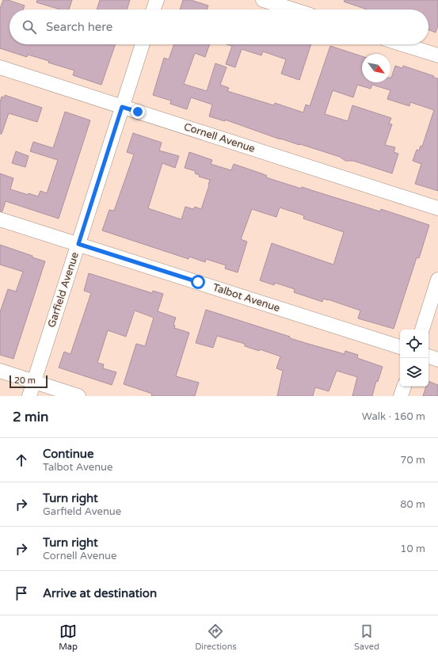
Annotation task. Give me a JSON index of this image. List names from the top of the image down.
{
  "streets": {
    "street": ["Cornell Avenue", "Garfield Avenue", "Talbot Avenue"]
  },
  "crossings": [
    ["Cornell Avenue", "Garfield Avenue"],
    ["Garfield Avenue", "Talbot Avenue"]
  ],
  "scale_bar": "20 m",
  "north": "bottom right",
  "page": {
    "search": "Search here",
    "scale": "20 m",
    "heading": ["2 min", "Walk · 160 m"],
    "list": [
      ["Continue", "Talbot Avenue", "70 m"],
      ["Turn right", "Garfield Avenue", "80 m"],
      ["Turn right", "Cornell Avenue", "10 m"],
      "Arrive at destination"
    ],
    "nav": ["Map", "Directions", "Saved"]
  }
}
